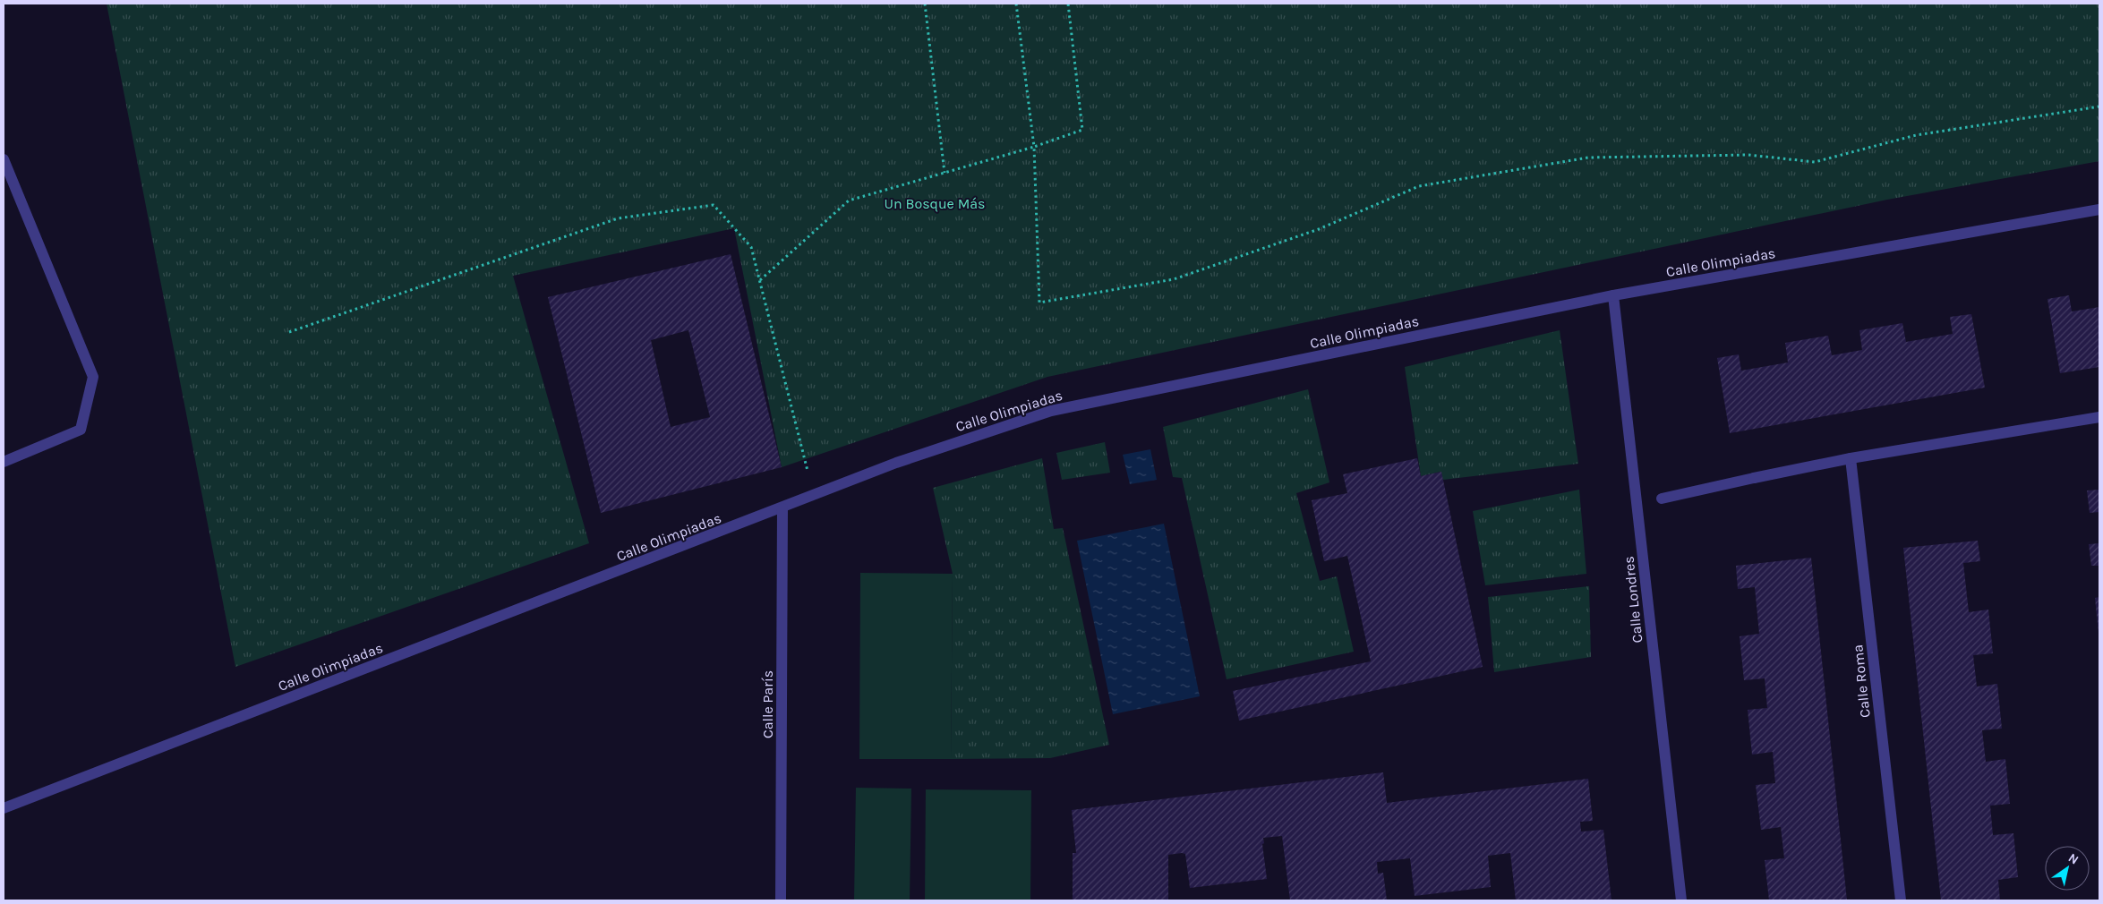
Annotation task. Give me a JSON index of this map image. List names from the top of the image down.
{
  "streets": {
    "street": [
      "Calle Olimpiadas",
      "Calle Londres",
      "Calle Roma",
      "Calle París"
    ]
  },
  "crossings": [
    ["Calle Olimpiadas", "Calle Londres"],
    ["Calle Olimpiadas", "Calle París"]
  ],
  "parks": ["Un Bosque Más"],
  "north": "top right"
}
